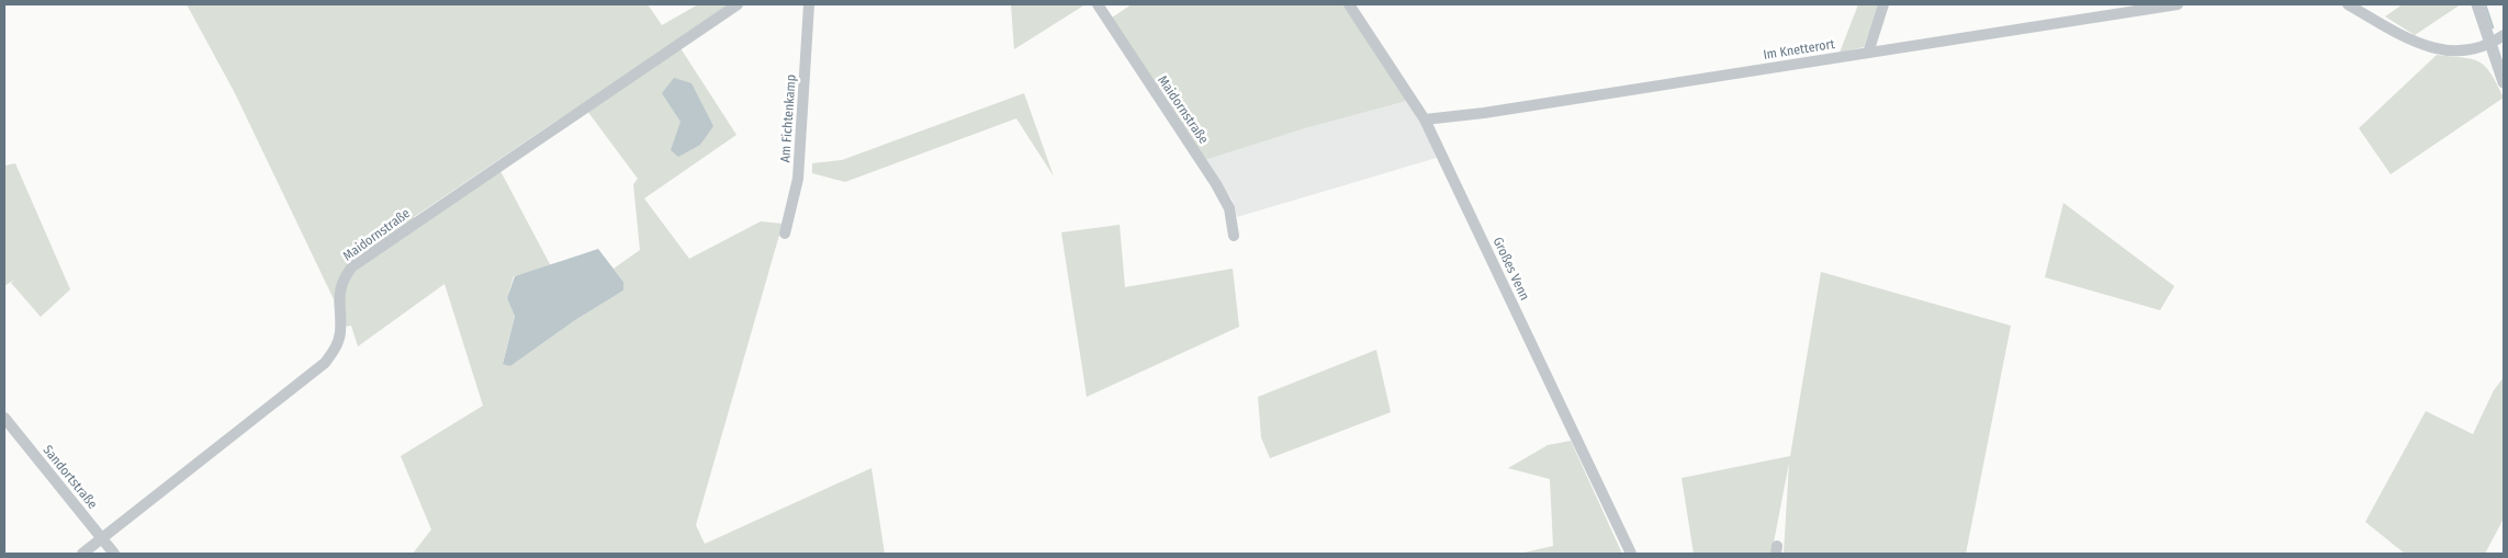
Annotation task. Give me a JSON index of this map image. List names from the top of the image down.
{
  "streets": {
    "street": [
      "Im Knetterort",
      "Maidornstraße",
      "Am Fichtenkamp",
      "Großes Venn",
      "Sandortstraße"
    ]
  },
  "crossings": [
    ["Im Knetterort", "Großes Venn"],
    ["Maidornstraße", "Sandortstraße"]
  ]
}
